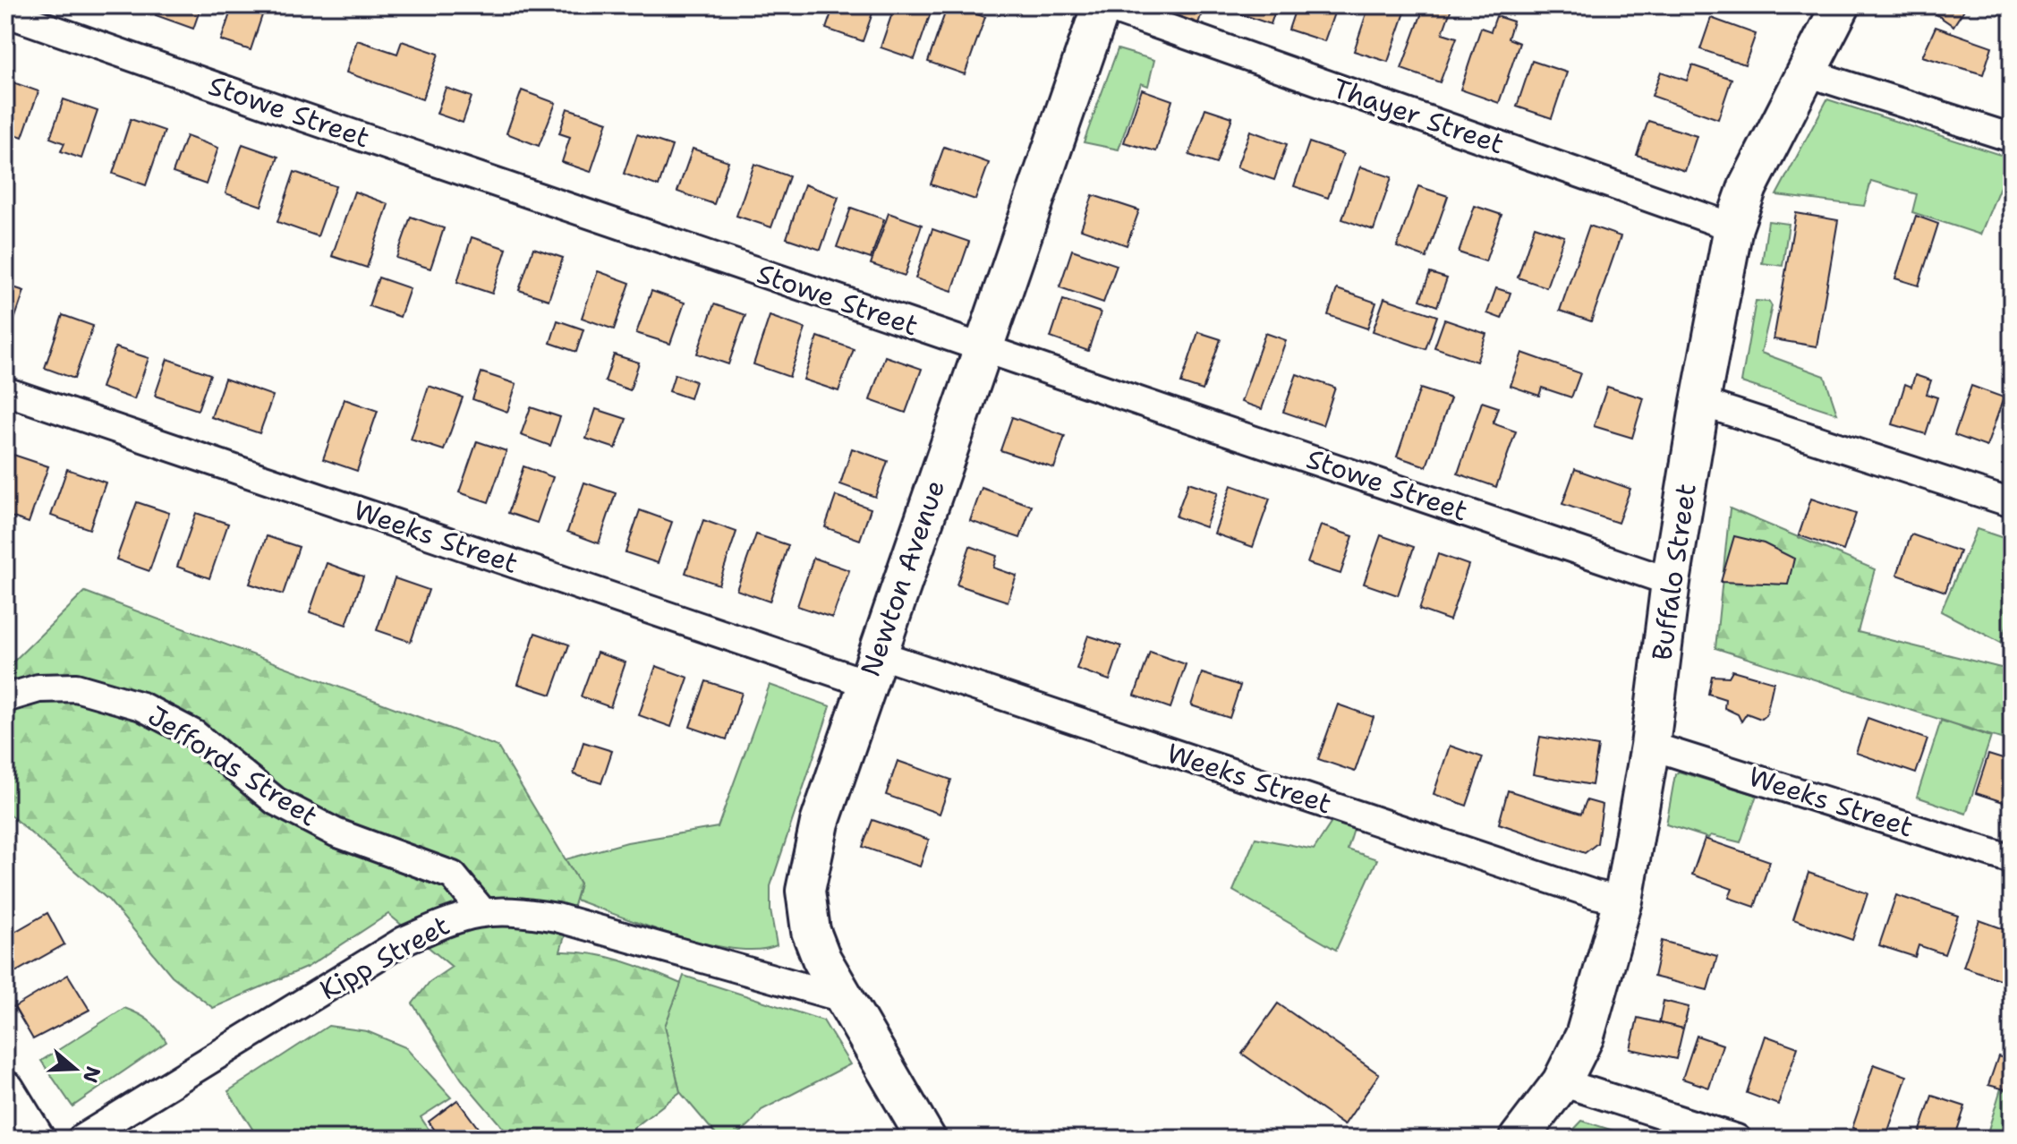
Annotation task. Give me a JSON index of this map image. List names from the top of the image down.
{
  "streets": {
    "street": [
      "Stowe Street",
      "Thayer Street",
      "Weeks Street",
      "Buffalo Street",
      "Newton Avenue",
      "Jeffords Street",
      "Kipp Street"
    ]
  },
  "crossings": [
    ["Stowe Street", "Buffalo Street"],
    ["Stowe Street", "Newton Avenue"],
    ["Thayer Street", "Buffalo Street"],
    ["Thayer Street", "Newton Avenue"],
    ["Weeks Street", "Buffalo Street"],
    ["Weeks Street", "Newton Avenue"],
    ["Newton Avenue", "Kipp Street"],
    ["Jeffords Street", "Kipp Street"]
  ],
  "north": "right"
}
